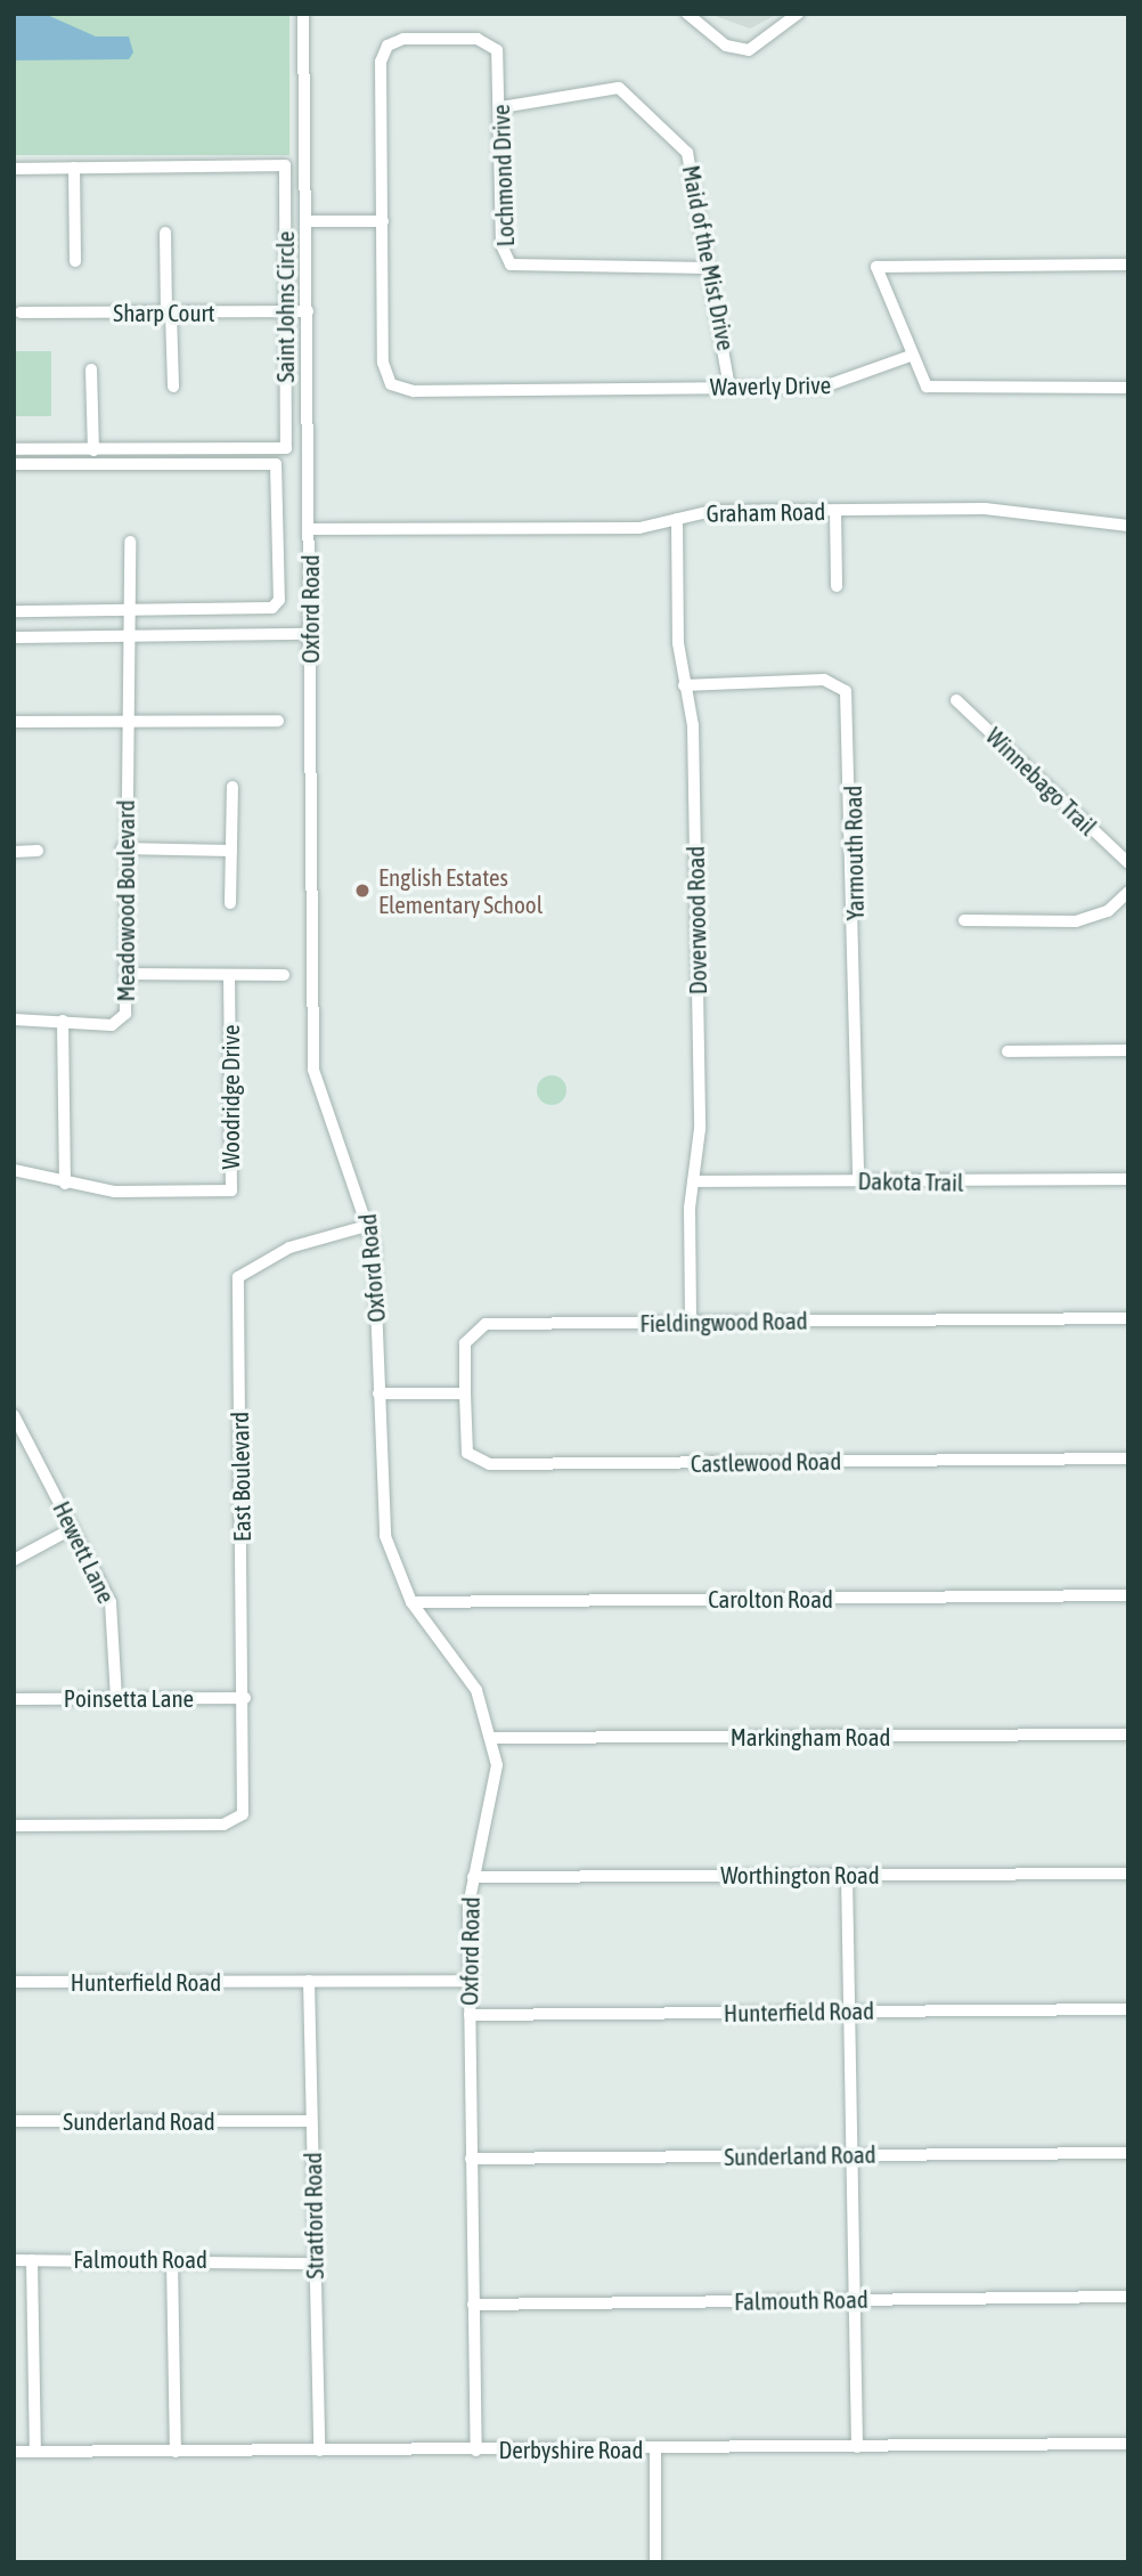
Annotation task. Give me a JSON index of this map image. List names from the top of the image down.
{
  "streets": {
    "street": [
      "Lochmond Drive",
      "Maid of the Mist Drive",
      "Saint Johns Circle",
      "Sharp Court",
      "Waverly Drive",
      "Graham Road",
      "Oxford Road",
      "Winnebago Trail",
      "Yarmouth Road",
      "Meadowood Boulevard",
      "Doverwood Road",
      "Woodridge Drive",
      "Dakota Trail",
      "Fieldingwood Road",
      "Castlewood Road",
      "East Boulevard",
      "Hewett Lane",
      "Carolton Road",
      "Poinsetta Lane",
      "Markingham Road",
      "Worthington Road",
      "Hunterfield Road",
      "Sunderland Road",
      "Stratford Road",
      "Falmouth Road",
      "Derbyshire Road"
    ]
  },
  "crossings": [
    ["Lochmond Drive", "Maid of the Mist Drive"],
    ["Lochmond Drive", "Waverly Drive"],
    ["Maid of the Mist Drive", "Waverly Drive"],
    ["Saint Johns Circle", "Sharp Court"],
    ["Sharp Court", "Oxford Road"],
    ["Graham Road", "Oxford Road"],
    ["Graham Road", "Doverwood Road"],
    ["Oxford Road", "East Boulevard"],
    ["Oxford Road", "Carolton Road"],
    ["Oxford Road", "Markingham Road"],
    ["Oxford Road", "Worthington Road"],
    ["Oxford Road", "Hunterfield Road"],
    ["Oxford Road", "Sunderland Road"],
    ["Oxford Road", "Falmouth Road"],
    ["Oxford Road", "Derbyshire Road"],
    ["Yarmouth Road", "Doverwood Road"],
    ["Yarmouth Road", "Dakota Trail"],
    ["Doverwood Road", "Dakota Trail"],
    ["Doverwood Road", "Fieldingwood Road"],
    ["Fieldingwood Road", "Castlewood Road"],
    ["East Boulevard", "Poinsetta Lane"],
    ["Hewett Lane", "Poinsetta Lane"],
    ["Hunterfield Road", "Stratford Road"],
    ["Sunderland Road", "Stratford Road"],
    ["Stratford Road", "Falmouth Road"],
    ["Stratford Road", "Derbyshire Road"]
  ],
  "places": ["English Estates Elementary School"]
}
